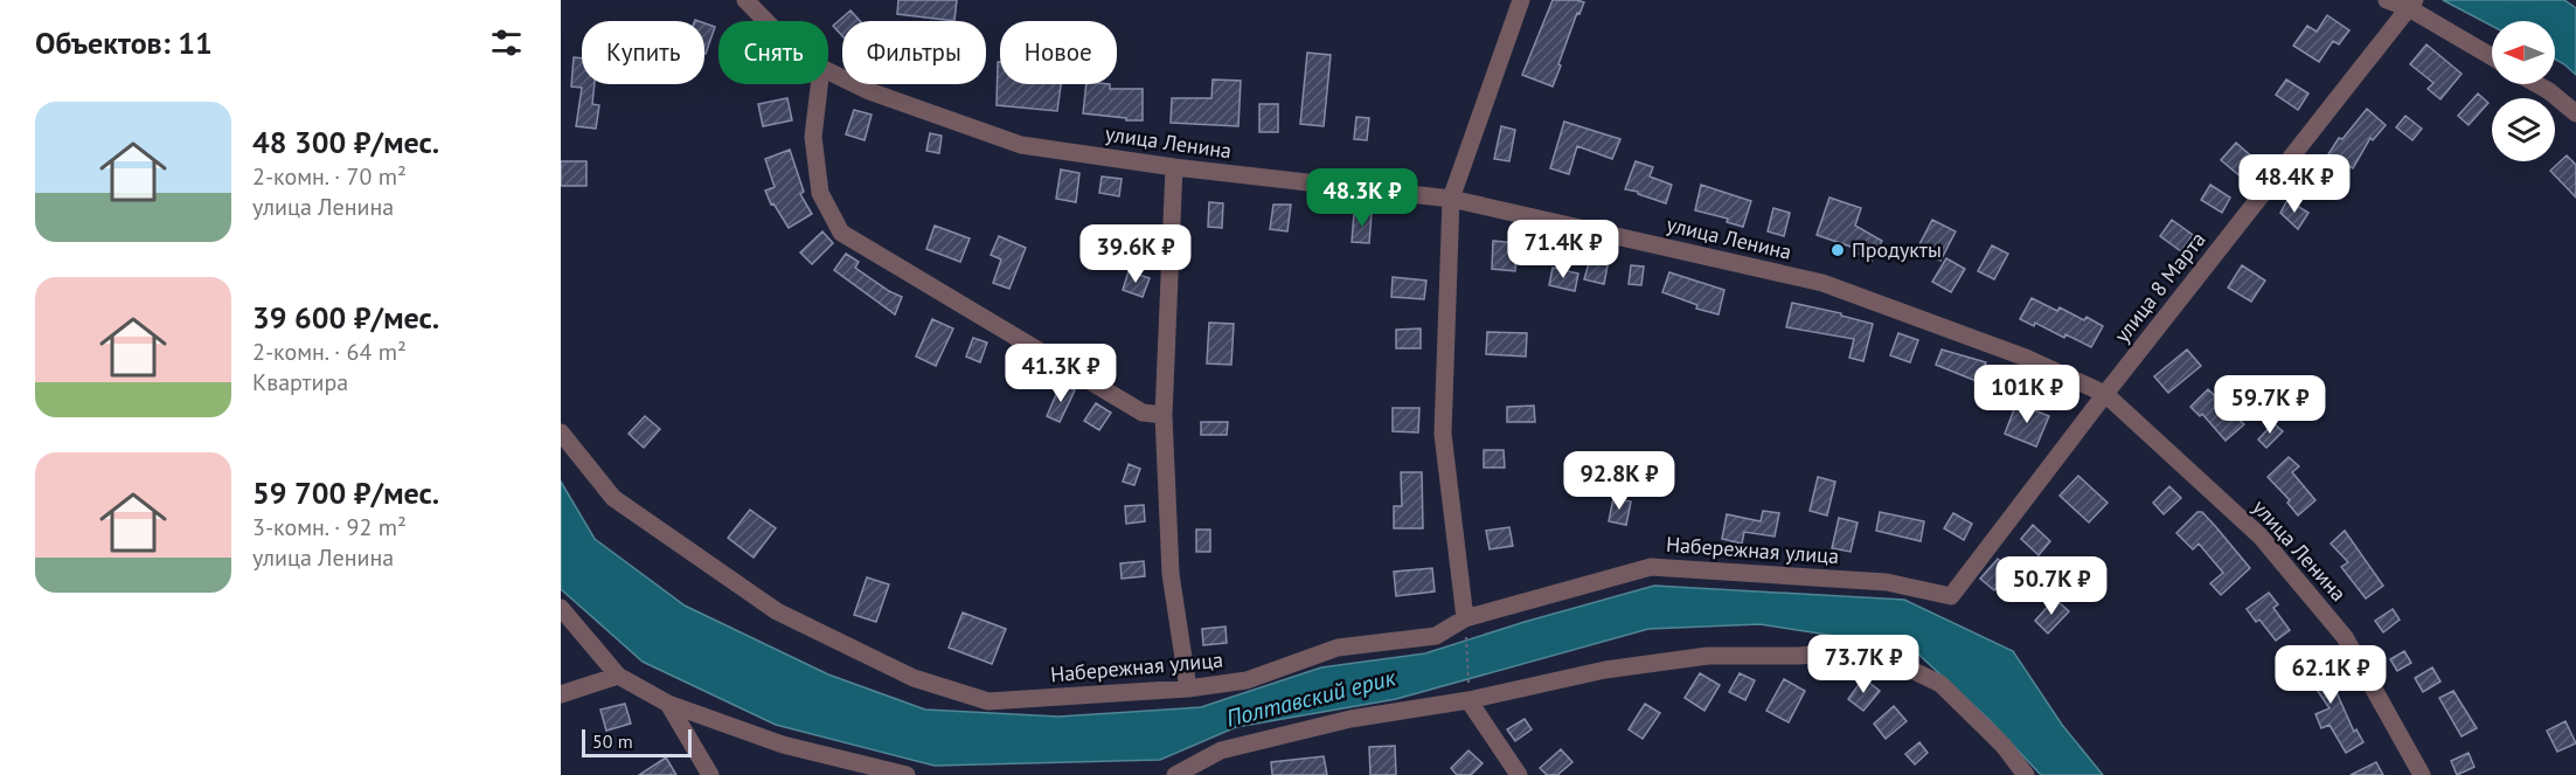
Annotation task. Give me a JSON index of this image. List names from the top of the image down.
{
  "streets": {
    "street": ["улица Ленина", "улица 8 Марта", "Набережная улица"]
  },
  "crossings": [
    ["улица Ленина", "улица 8 Марта"],
    ["улица 8 Марта", "Набережная улица"]
  ],
  "water": ["Полтавский ерик"],
  "places": ["Продукты"],
  "scale_bar": "50 m",
  "north": "left",
  "page": {
    "heading": "Объектов: 11",
    "chip": [
      "Купить",
      "Снять",
      "Фильтры",
      "Новое"
    ],
    "list": [
      {
        "name": "48 300 ₽/мес.",
        "note": "2-комн. · 70 m² · улица Ленина"
      },
      {
        "name": "39 600 ₽/мес.",
        "note": "2-комн. · 64 m² · Квартира"
      },
      {
        "name": "59 700 ₽/мес.",
        "note": "3-комн. · 92 m² · улица Ленина"
      }
    ],
    "price": [
      "48.4K ₽",
      "48.3K ₽",
      "71.4K ₽",
      "39.6K ₽",
      "41.3K ₽",
      "101K ₽",
      "59.7K ₽",
      "92.8K ₽",
      "50.7K ₽",
      "73.7K ₽",
      "62.1K ₽"
    ],
    "scale": "50 m"
  }
}
